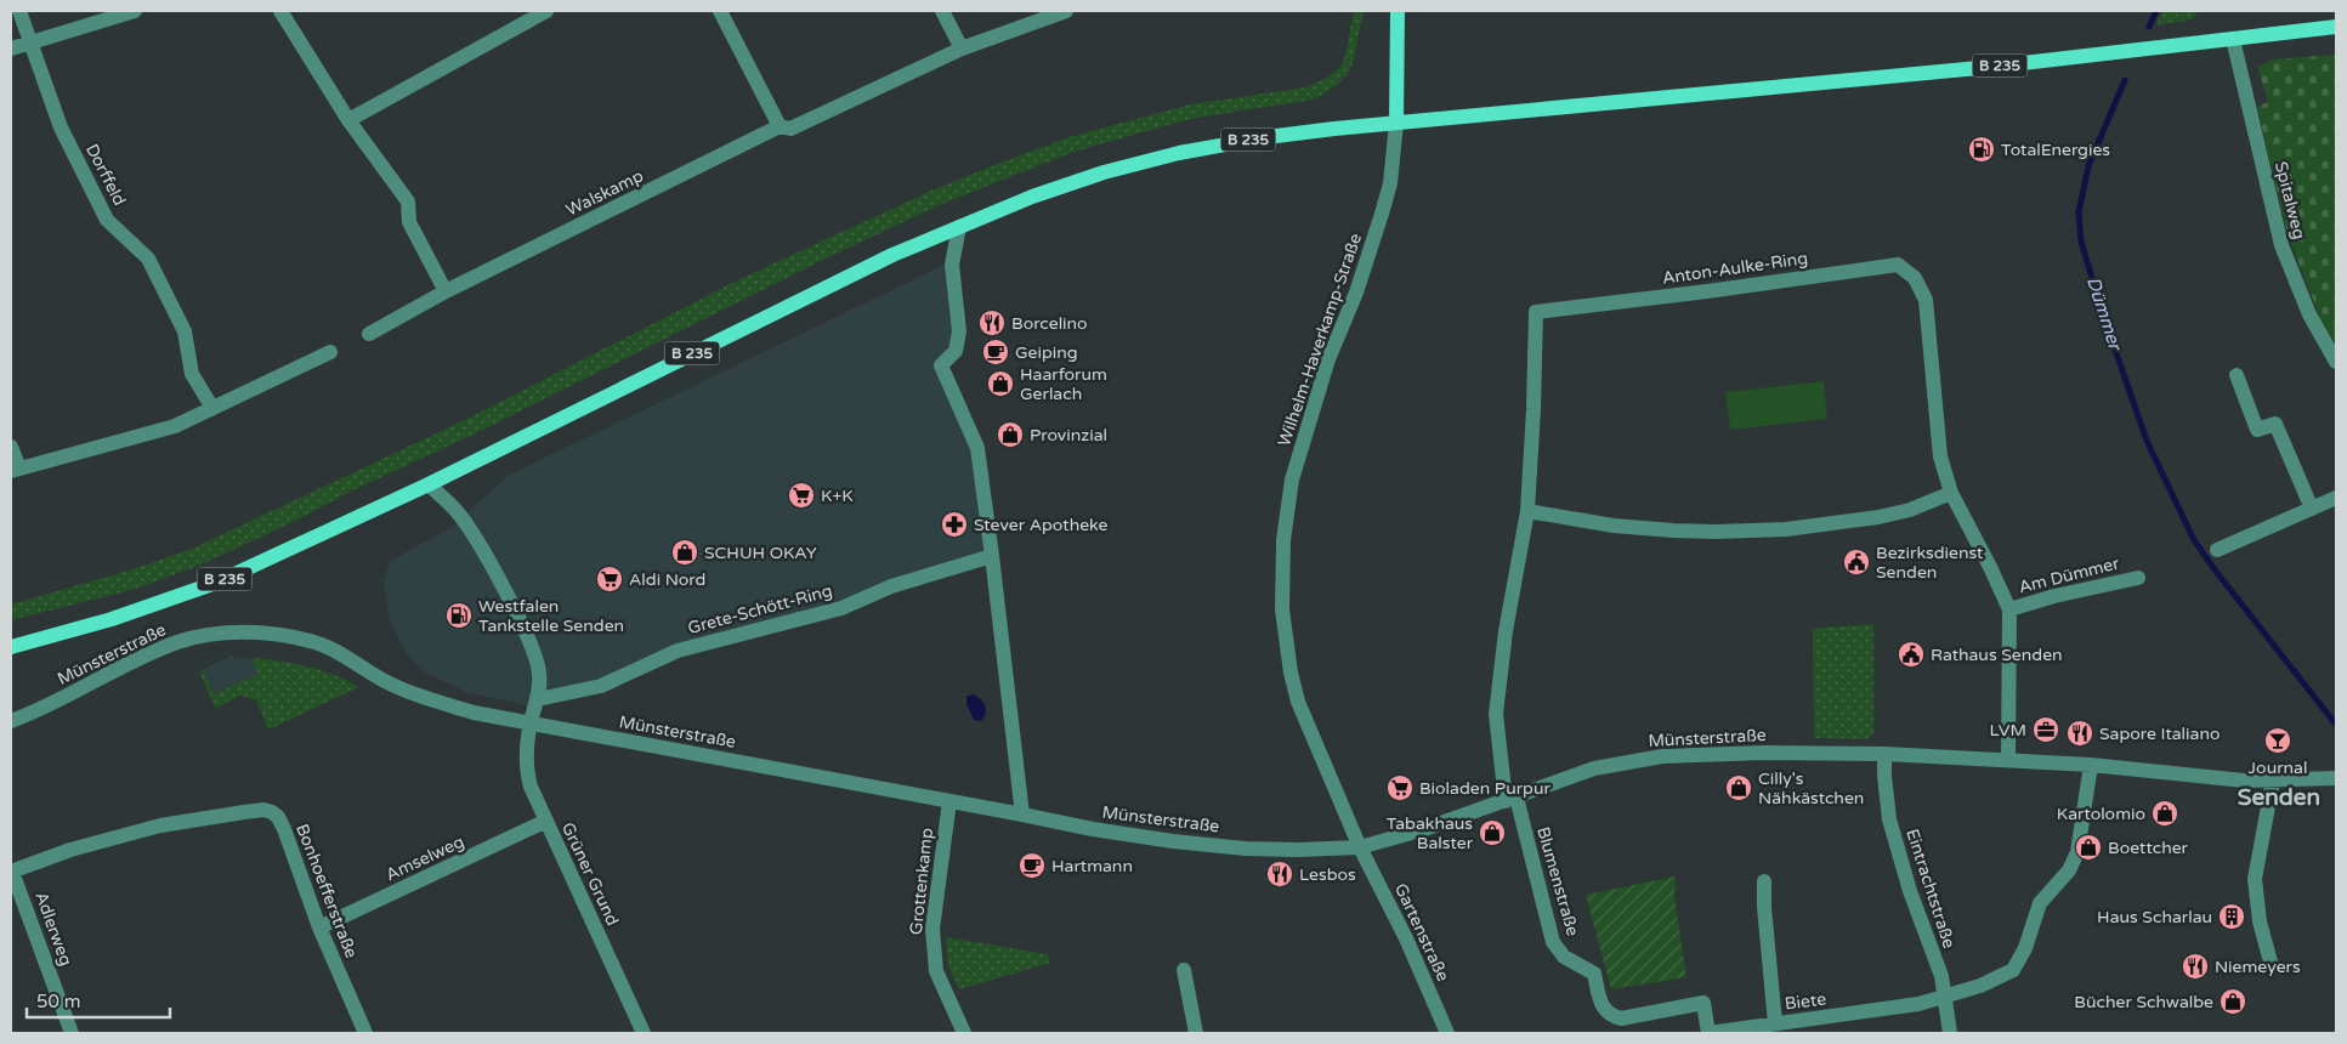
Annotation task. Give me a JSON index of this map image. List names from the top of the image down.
{
  "streets": {
    "main road": ["B 235"],
    "street": [
      "Dorffeld",
      "Walskamp",
      "Spitalweg",
      "Anton-Aulke-Ring",
      "Wilhelm-Haverkamp-Straße",
      "Am Dümmer",
      "Grete-Schött-Ring",
      "Münsterstraße",
      "Amselweg",
      "Grüner Grund",
      "Grottenkamp",
      "Blumenstraße",
      "Eintrachtstraße",
      "Bonhoefferstraße",
      "Adlerweg",
      "Gartenstraße",
      "Biete"
    ]
  },
  "crossings": [
    ["B 235", "Spitalweg"],
    ["B 235", "Wilhelm-Haverkamp-Straße"],
    ["Anton-Aulke-Ring", "Am Dümmer"],
    ["Anton-Aulke-Ring", "Münsterstraße"],
    ["Anton-Aulke-Ring", "Blumenstraße"],
    ["Wilhelm-Haverkamp-Straße", "Münsterstraße"],
    ["Wilhelm-Haverkamp-Straße", "Gartenstraße"],
    ["Münsterstraße", "Grüner Grund"],
    ["Münsterstraße", "Grottenkamp"],
    ["Münsterstraße", "Blumenstraße"],
    ["Münsterstraße", "Eintrachtstraße"],
    ["Münsterstraße", "Gartenstraße"],
    ["Münsterstraße", "Biete"],
    ["Amselweg", "Grüner Grund"],
    ["Amselweg", "Bonhoefferstraße"],
    ["Blumenstraße", "Biete"],
    ["Eintrachtstraße", "Biete"],
    ["Bonhoefferstraße", "Adlerweg"]
  ],
  "districts": ["Senden"],
  "water": ["Dümmer"],
  "places": {
    "fuel station": ["TotalEnergies", "Westfalen Tankstelle Senden"],
    "restaurant": [
      "Borcelino",
      "Sapore Italiano",
      "Lesbos",
      "Niemeyers"
    ],
    "cafe": ["Geiping", "Hartmann"],
    "shop": [
      "Haarforum Gerlach",
      "Provinzial",
      "SCHUH OKAY",
      "Cilly's Nähkästchen",
      "Kartolomio",
      "Tabakhaus Balster",
      "Boettcher",
      "Bücher Schwalbe"
    ],
    "supermarket": ["K+K", "Aldi Nord", "Bioladen Purpur"],
    "pharmacy": ["Stever Apotheke"],
    "public building": ["Bezirksdienst Senden", "Rathaus Senden"],
    "office": ["LVM"],
    "bar": ["Journal"],
    "building": ["Haus Scharlau"]
  },
  "scale_bar": "50 m"
}
